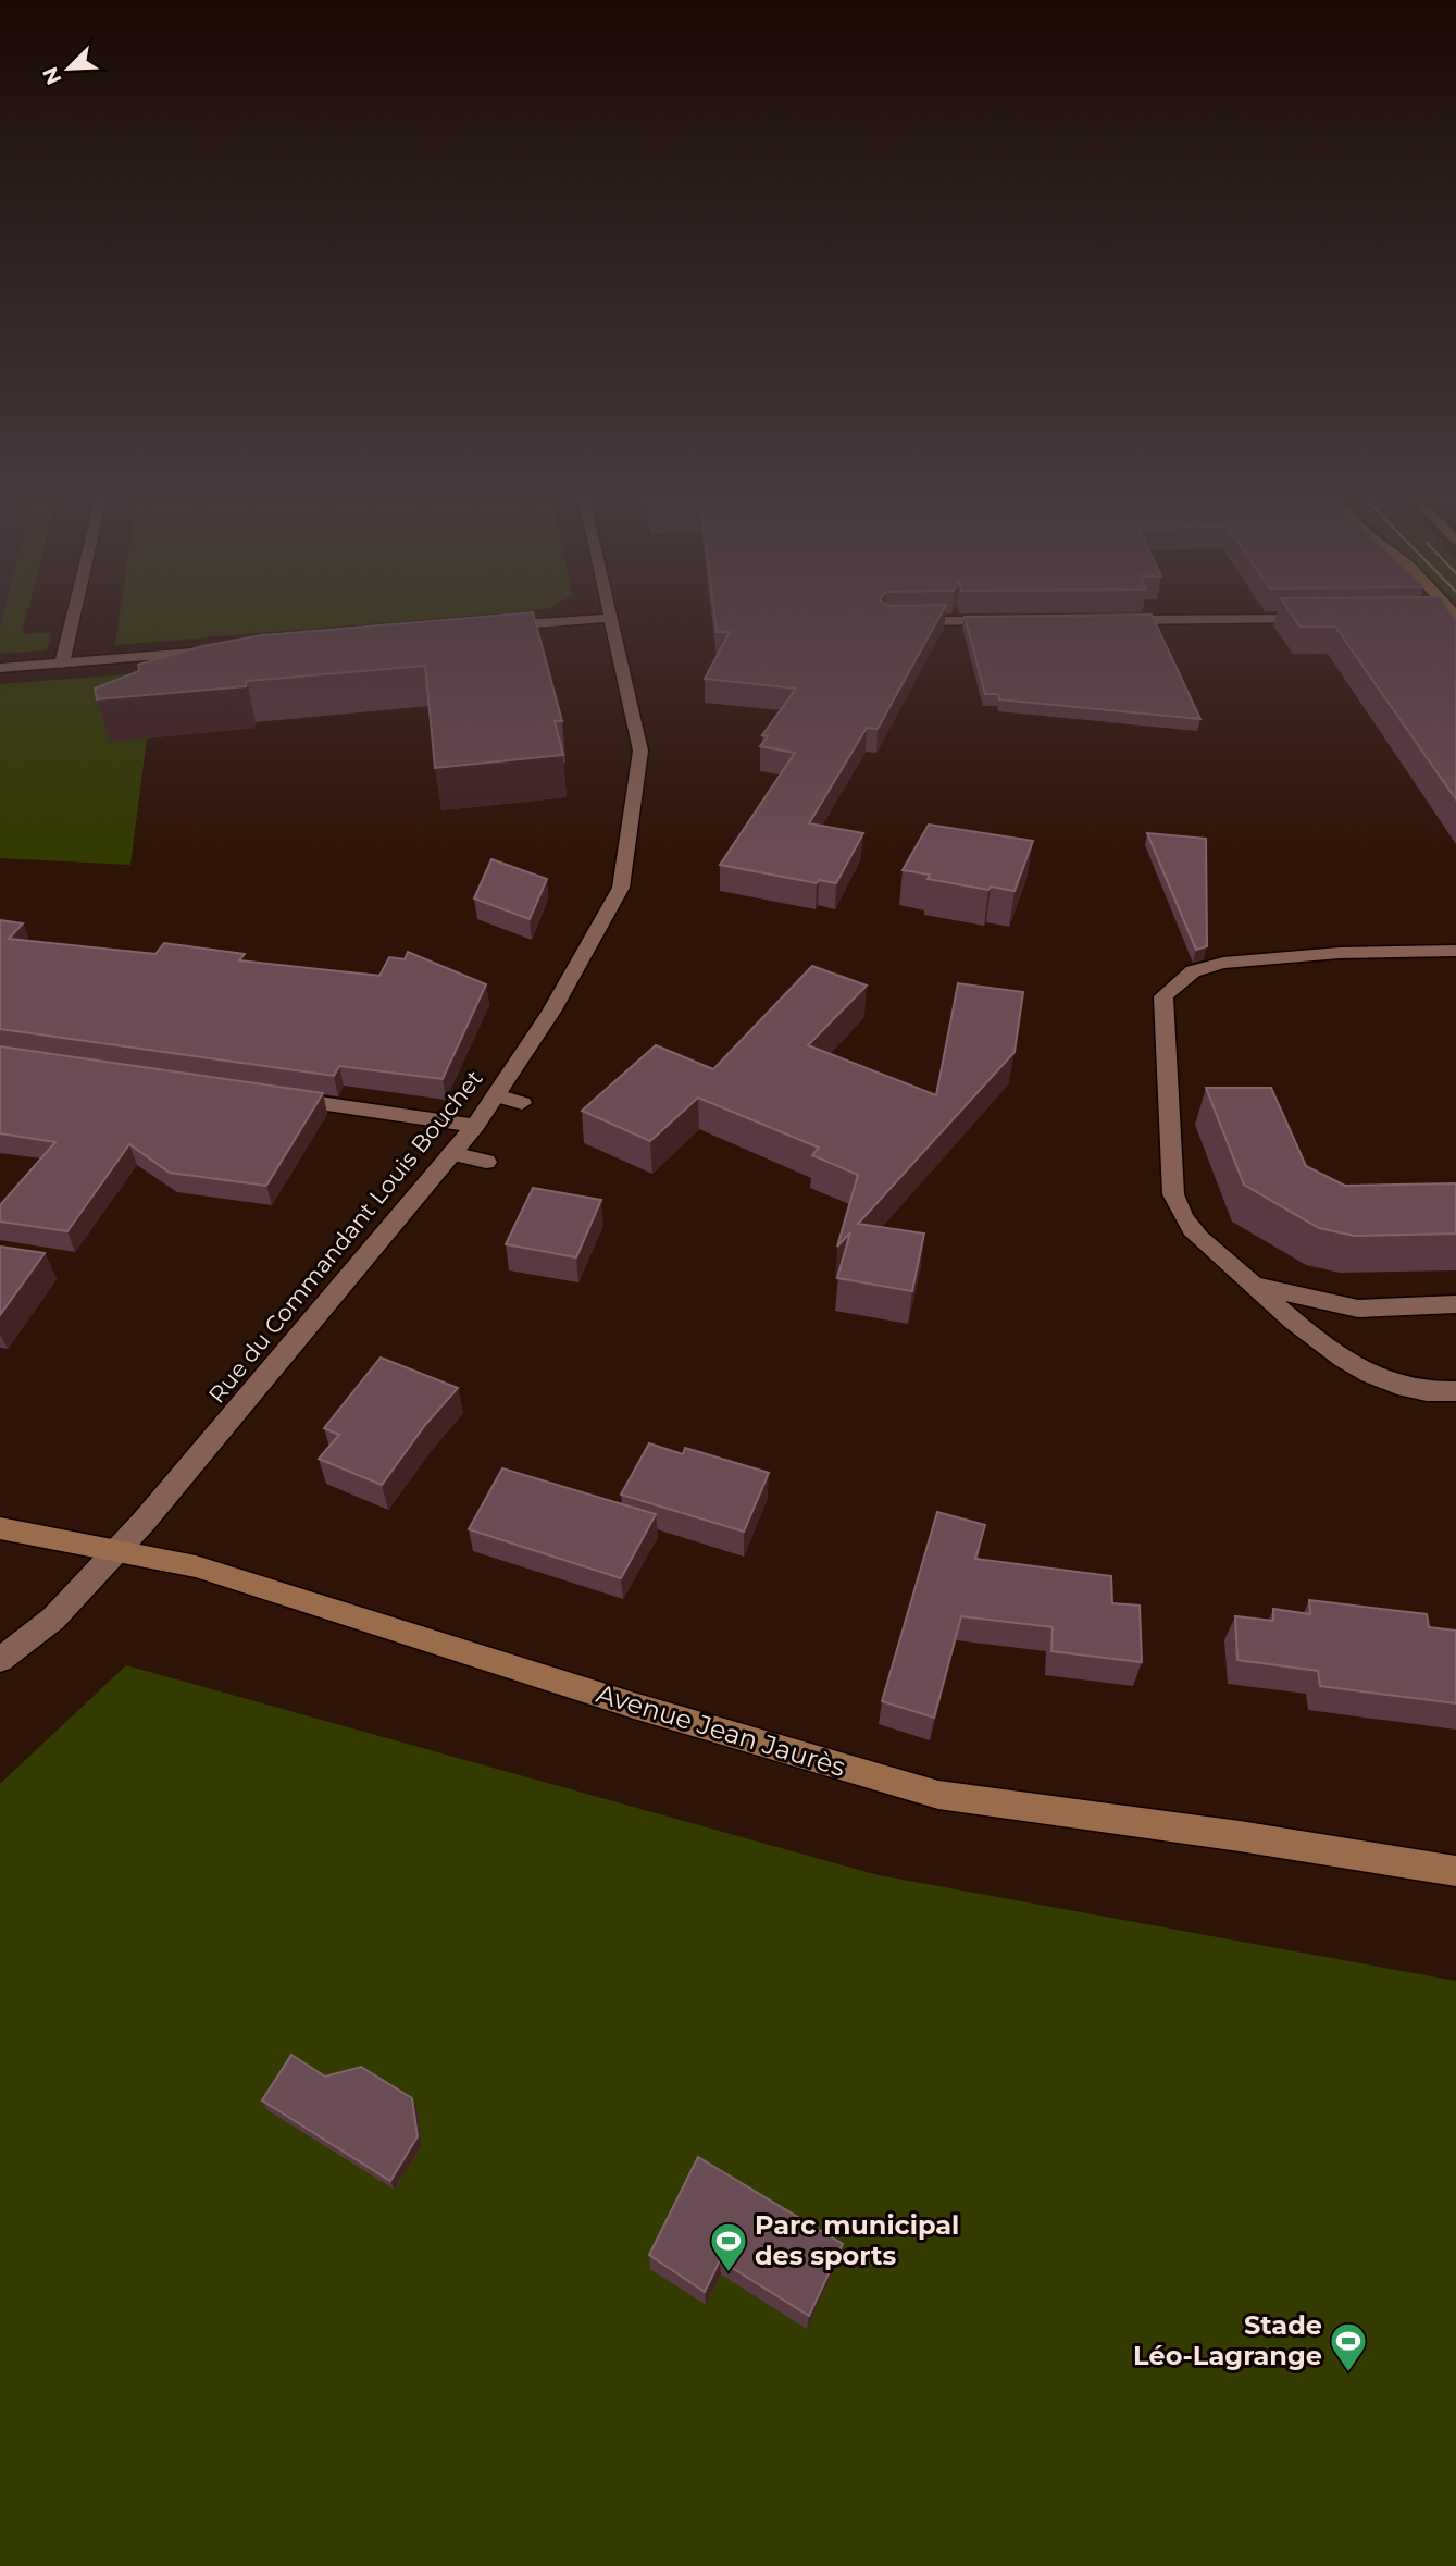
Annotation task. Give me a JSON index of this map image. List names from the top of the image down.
{
  "streets": {
    "street": ["Rue du Commandant Louis Bouchet", "Avenue Jean Jaurès"]
  },
  "crossings": [
    ["Rue du Commandant Louis Bouchet", "Avenue Jean Jaurès"]
  ],
  "places": {
    "sports": ["Parc municipal des sports", "Stade Léo-Lagrange"]
  },
  "north": "bottom left"
}
